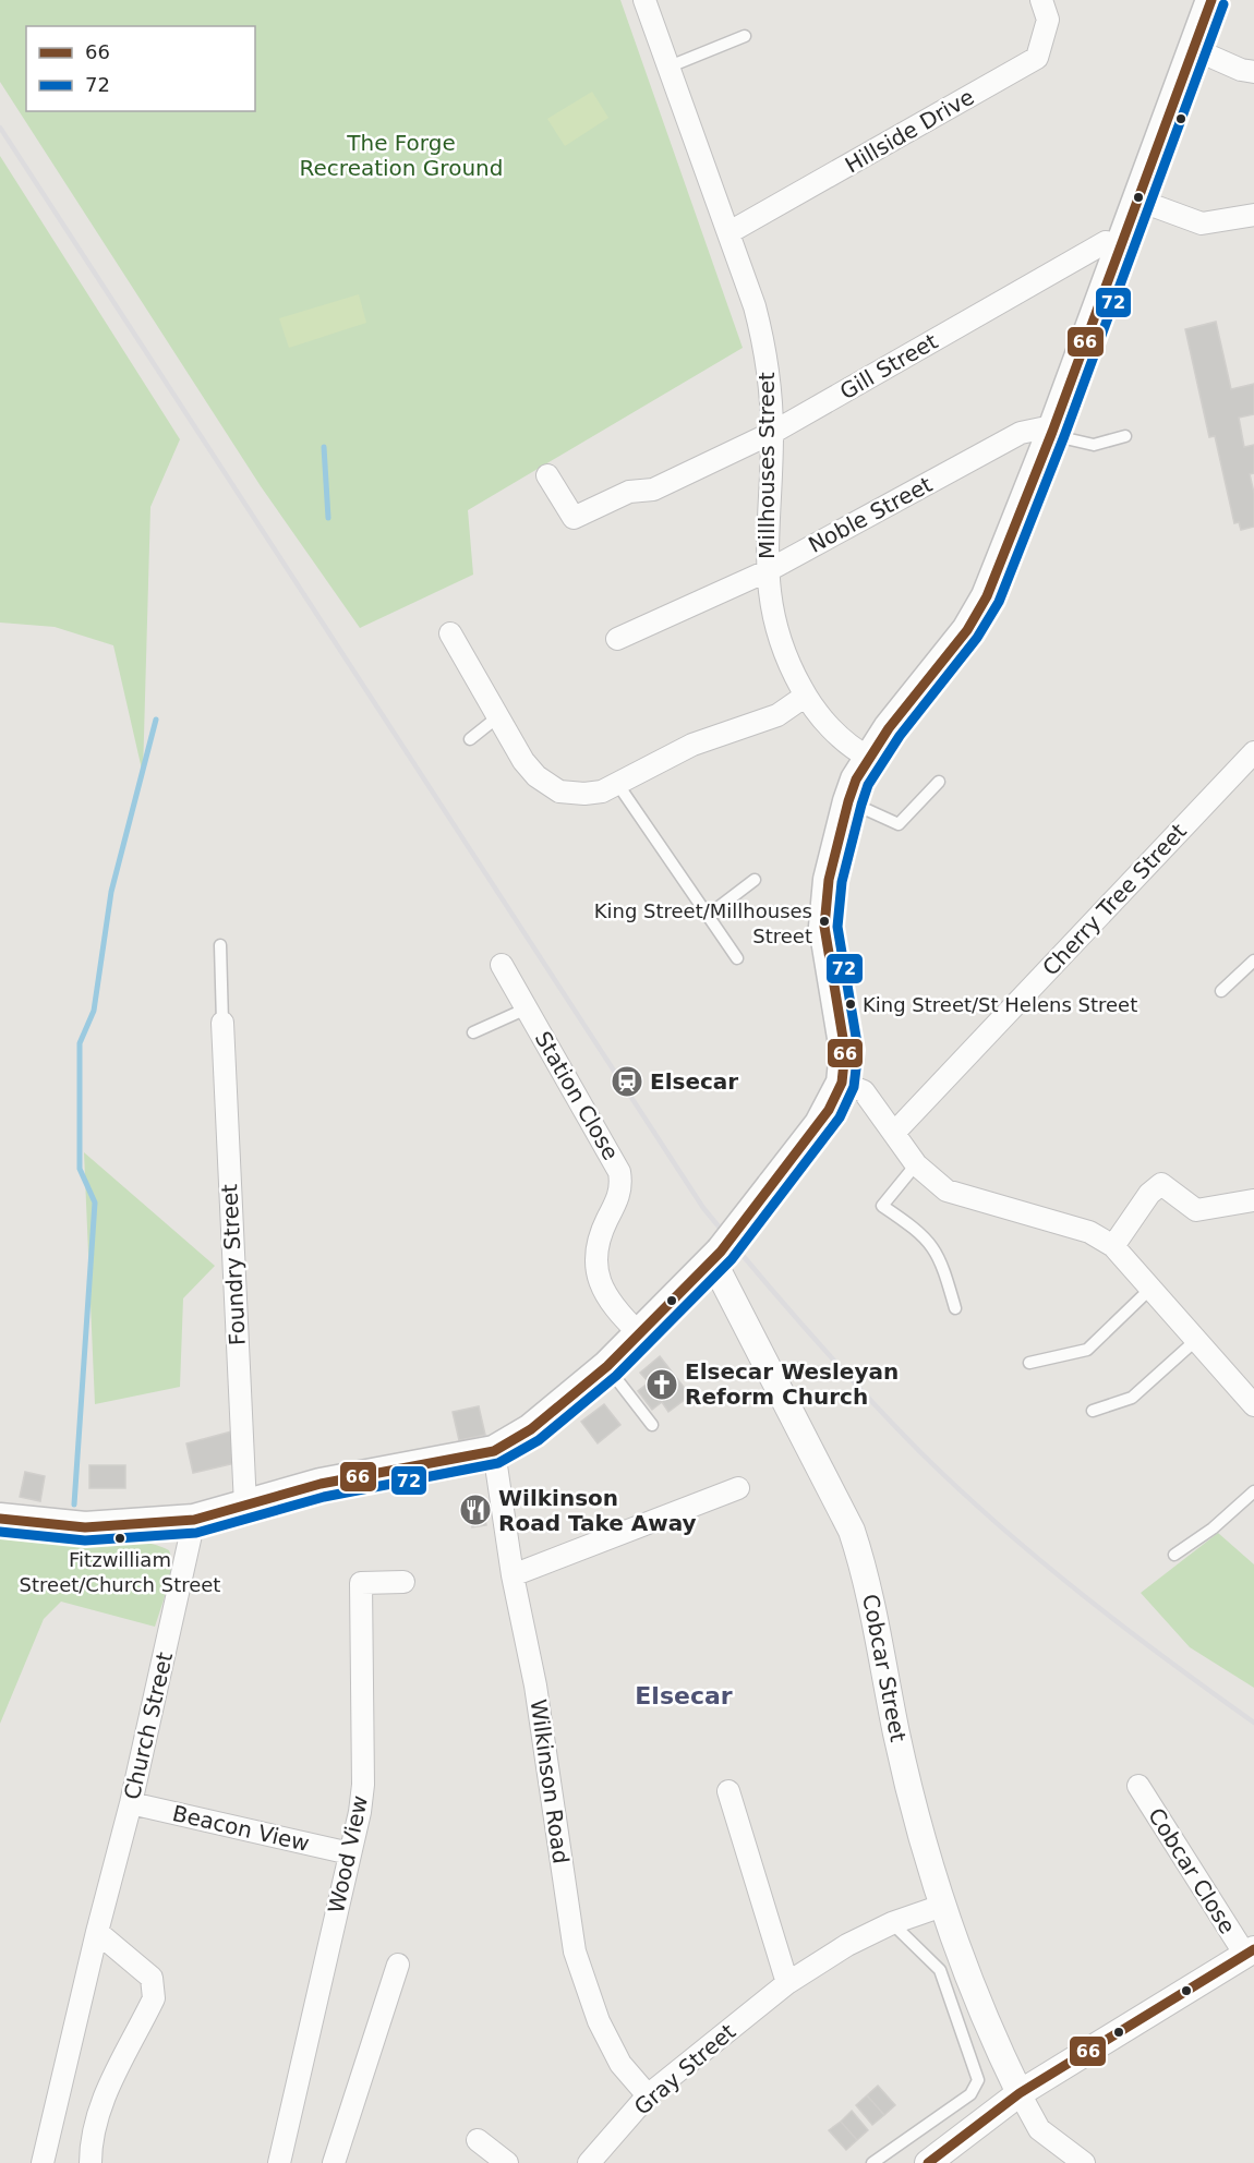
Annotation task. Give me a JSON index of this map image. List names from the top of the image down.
{
  "streets": {
    "street": [
      "Hillside Drive",
      "Gill Street",
      "Millhouses Street",
      "Noble Street",
      "Cherry Tree Street",
      "Station Close",
      "Foundry Street",
      "Cobcar Street",
      "Church Street",
      "Wilkinson Road",
      "Beacon View",
      "Wood View",
      "Cobcar Close",
      "Gray Street"
    ]
  },
  "crossings": [
    ["Hillside Drive", "Millhouses Street"],
    ["Gill Street", "Millhouses Street"],
    ["Millhouses Street", "Noble Street"],
    ["Cobcar Street", "Gray Street"],
    ["Church Street", "Beacon View"],
    ["Wilkinson Road", "Gray Street"],
    ["Beacon View", "Wood View"]
  ],
  "districts": ["Elsecar"],
  "parks": ["The Forge Recreation Ground"],
  "places": {
    "other": ["King Street/Millhouses Street", "King Street/St Helens Street", "Fitzwilliam Street/Church Street"],
    "station": ["Elsecar"],
    "church": ["Elsecar Wesleyan Reform Church"],
    "restaurant": ["Wilkinson Road Take Away"]
  },
  "lines": ["transit line 66", "transit line 72"],
  "legend": ["66", "72"]
}
